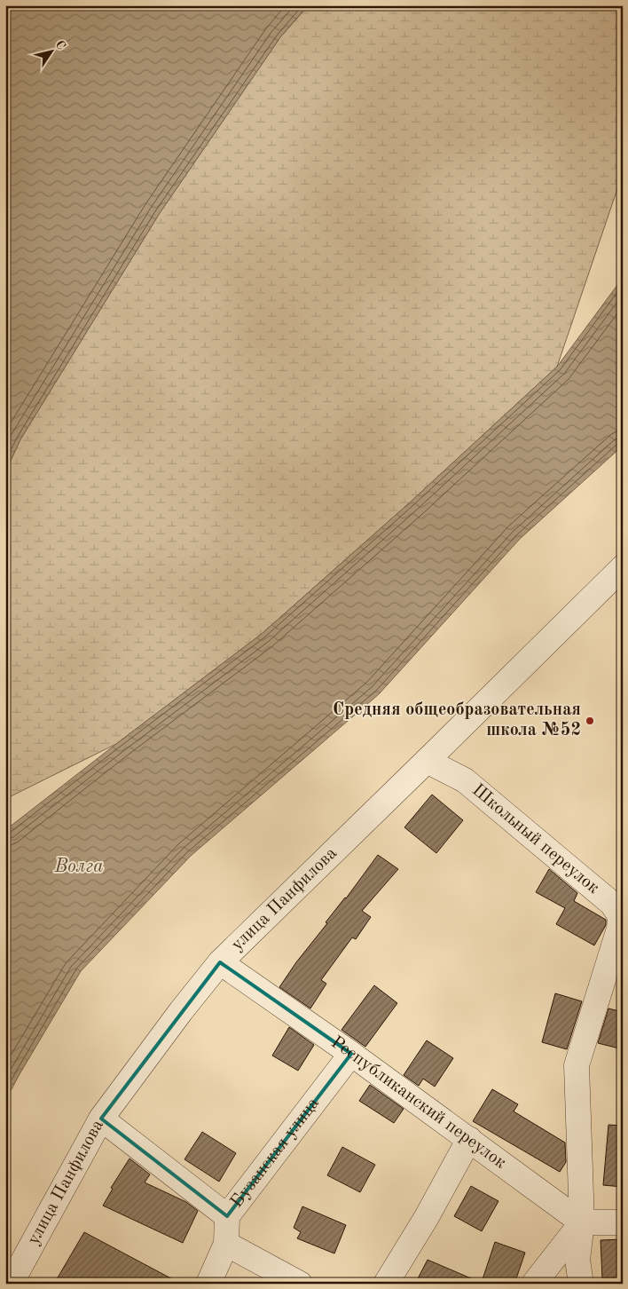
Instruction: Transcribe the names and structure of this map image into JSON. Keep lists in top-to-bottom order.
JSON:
{
  "streets": {
    "street": [
      "Школьный переулок",
      "улица Панфилова",
      "Республиканский переулок",
      "Бузанская улица"
    ]
  },
  "crossings": [
    ["Школьный переулок", "улица Панфилова"],
    ["Школьный переулок", "Республиканский переулок"],
    ["улица Панфилова", "Республиканский переулок"],
    ["Республиканский переулок", "Бузанская улица"]
  ],
  "water": ["Волга"],
  "places": ["Средняя общеобразовательная школа №52"],
  "north": "top right"
}
